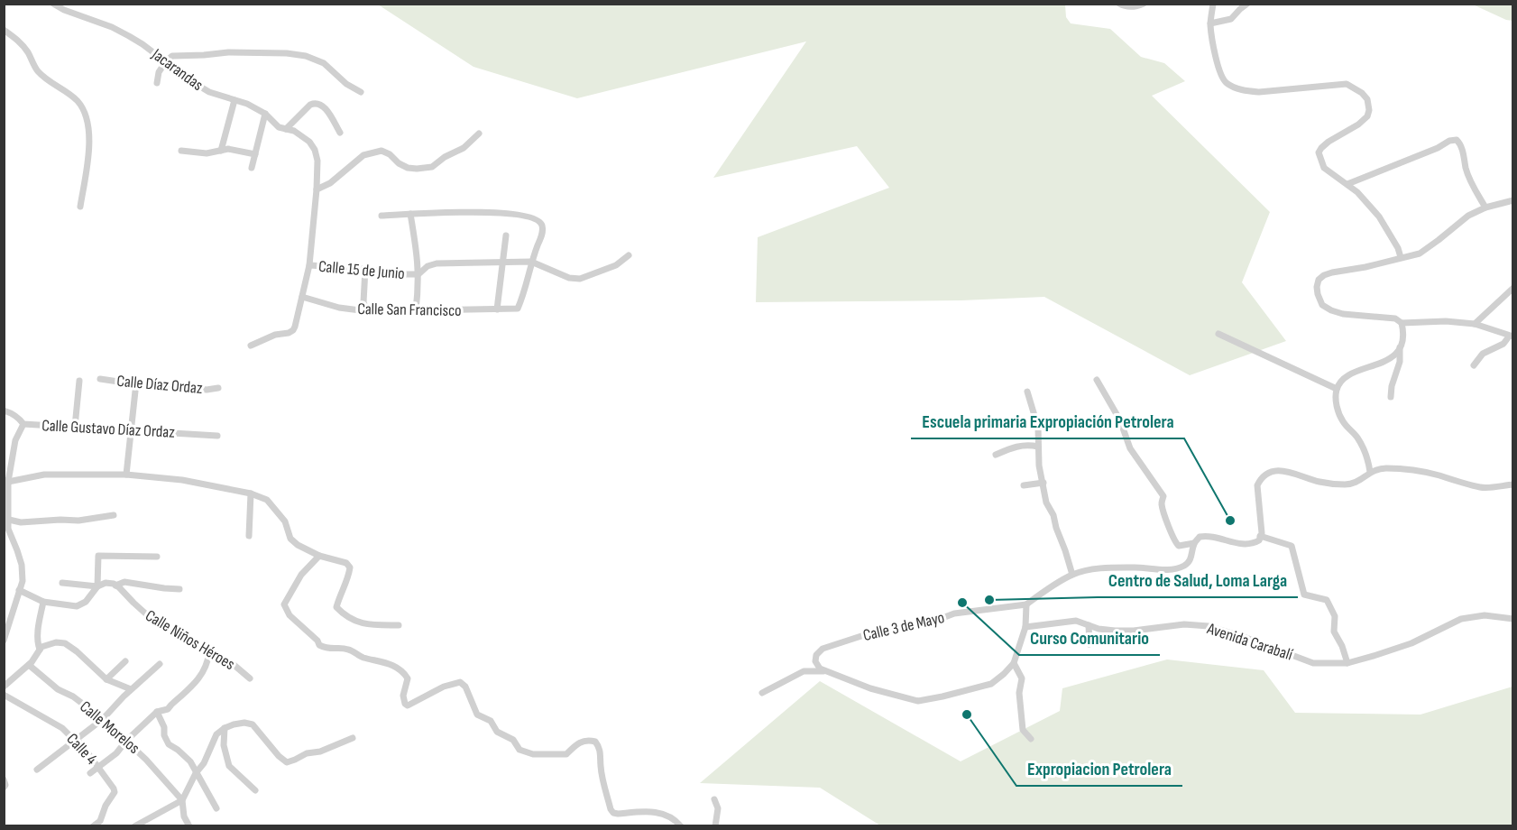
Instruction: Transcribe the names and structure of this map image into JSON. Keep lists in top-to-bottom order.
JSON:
{
  "streets": {
    "street": [
      "Jacarandas",
      "Calle 15 de Junio",
      "Calle San Francisco",
      "Calle Díaz Ordaz",
      "Calle Gustavo Díaz Ordaz",
      "Calle 3 de Mayo",
      "Calle Niños Héroes",
      "Avenida Carabalí",
      "Calle Morelos",
      "Calle 4"
    ]
  },
  "crossings": [
    ["Calle 15 de Junio", "Calle San Francisco"]
  ],
  "places": [
    "Escuela primaria Expropiación Petrolera",
    "Centro de Salud, Loma Larga",
    "Curso Comunitario",
    "Expropiacion Petrolera"
  ]
}
